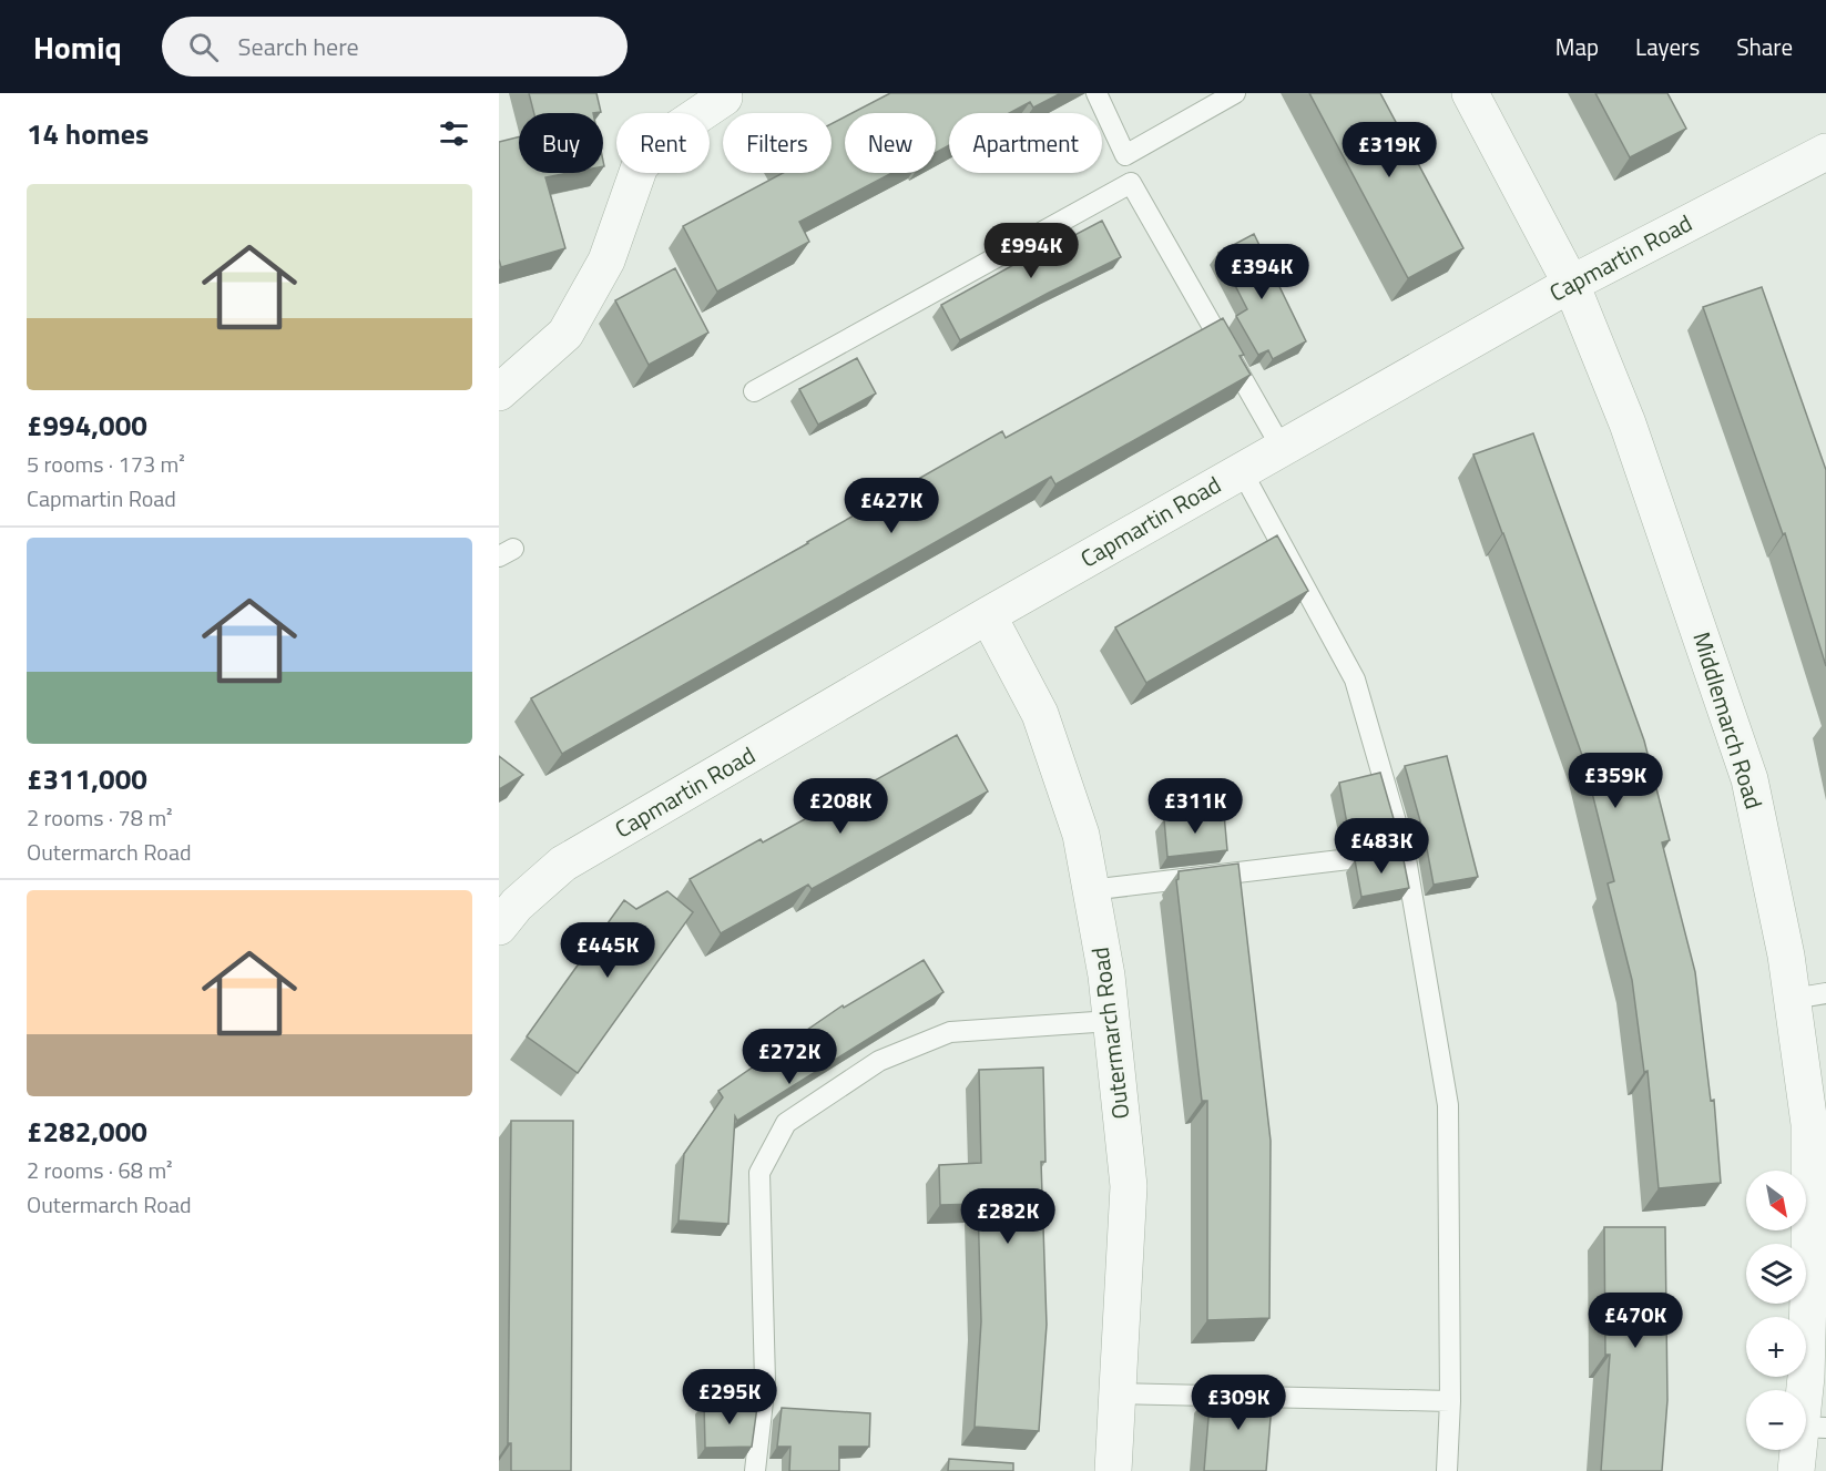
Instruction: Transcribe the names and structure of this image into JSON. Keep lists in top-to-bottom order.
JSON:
{
  "streets": {
    "street": ["Capmartin Road", "Middlemarch Road", "Outermarch Road"]
  },
  "crossings": [
    ["Capmartin Road", "Middlemarch Road"],
    ["Capmartin Road", "Outermarch Road"]
  ],
  "north": "bottom right",
  "page": {
    "header": "Homiq",
    "search": "Search here",
    "nav": ["Map", "Layers", "Share"],
    "heading": "14 homes",
    "chip": [
      "Buy",
      "Rent",
      "Filters",
      "New",
      "Apartment"
    ],
    "price": [
      "£319K",
      "£994K",
      "£394K",
      "£427K",
      "£359K",
      "£208K",
      "£311K",
      "£483K",
      "£445K",
      "£272K",
      "£282K",
      "£470K",
      "£295K",
      "£309K"
    ],
    "list": [
      {
        "name": "£994,000",
        "note": "5 rooms · 173 m² · Capmartin Road"
      },
      {
        "name": "£311,000",
        "note": "2 rooms · 78 m² · Outermarch Road"
      },
      {
        "name": "£282,000",
        "note": "2 rooms · 68 m² · Outermarch Road"
      }
    ],
    "map_buttons": ["+", "−"]
  }
}
